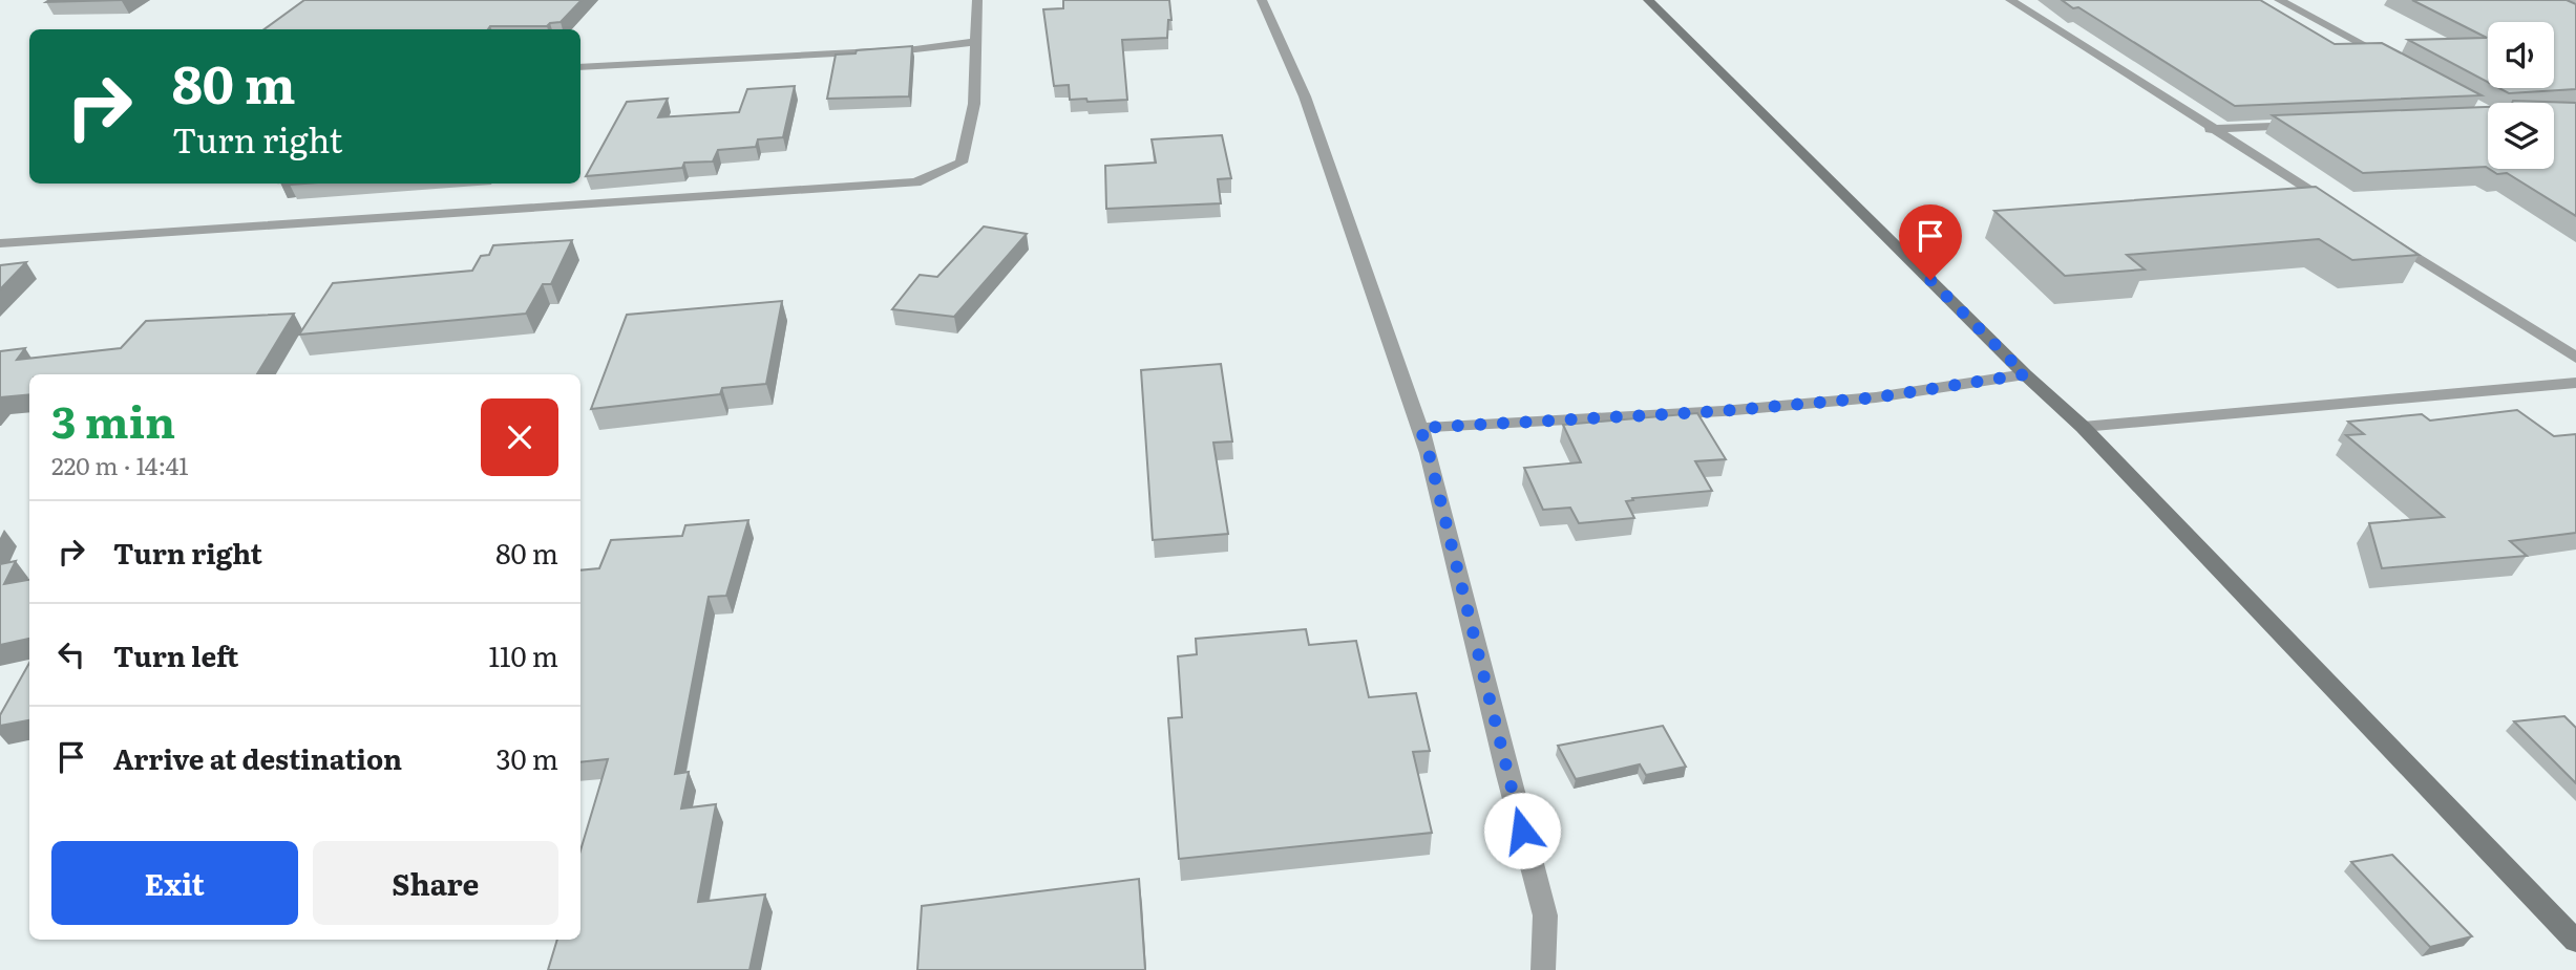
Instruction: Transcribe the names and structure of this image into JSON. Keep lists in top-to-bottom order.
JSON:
{
  "page": {
    "turn": ["80 m", "Turn right"],
    "heading": ["3 min", "220 m · 14:41"],
    "list": [
      {
        "name": "Turn right",
        "value": "80 m"
      },
      {
        "name": "Turn left",
        "value": "110 m"
      },
      {
        "name": "Arrive at destination",
        "value": "30 m"
      }
    ],
    "buttons": ["Exit", "Share"]
  }
}
